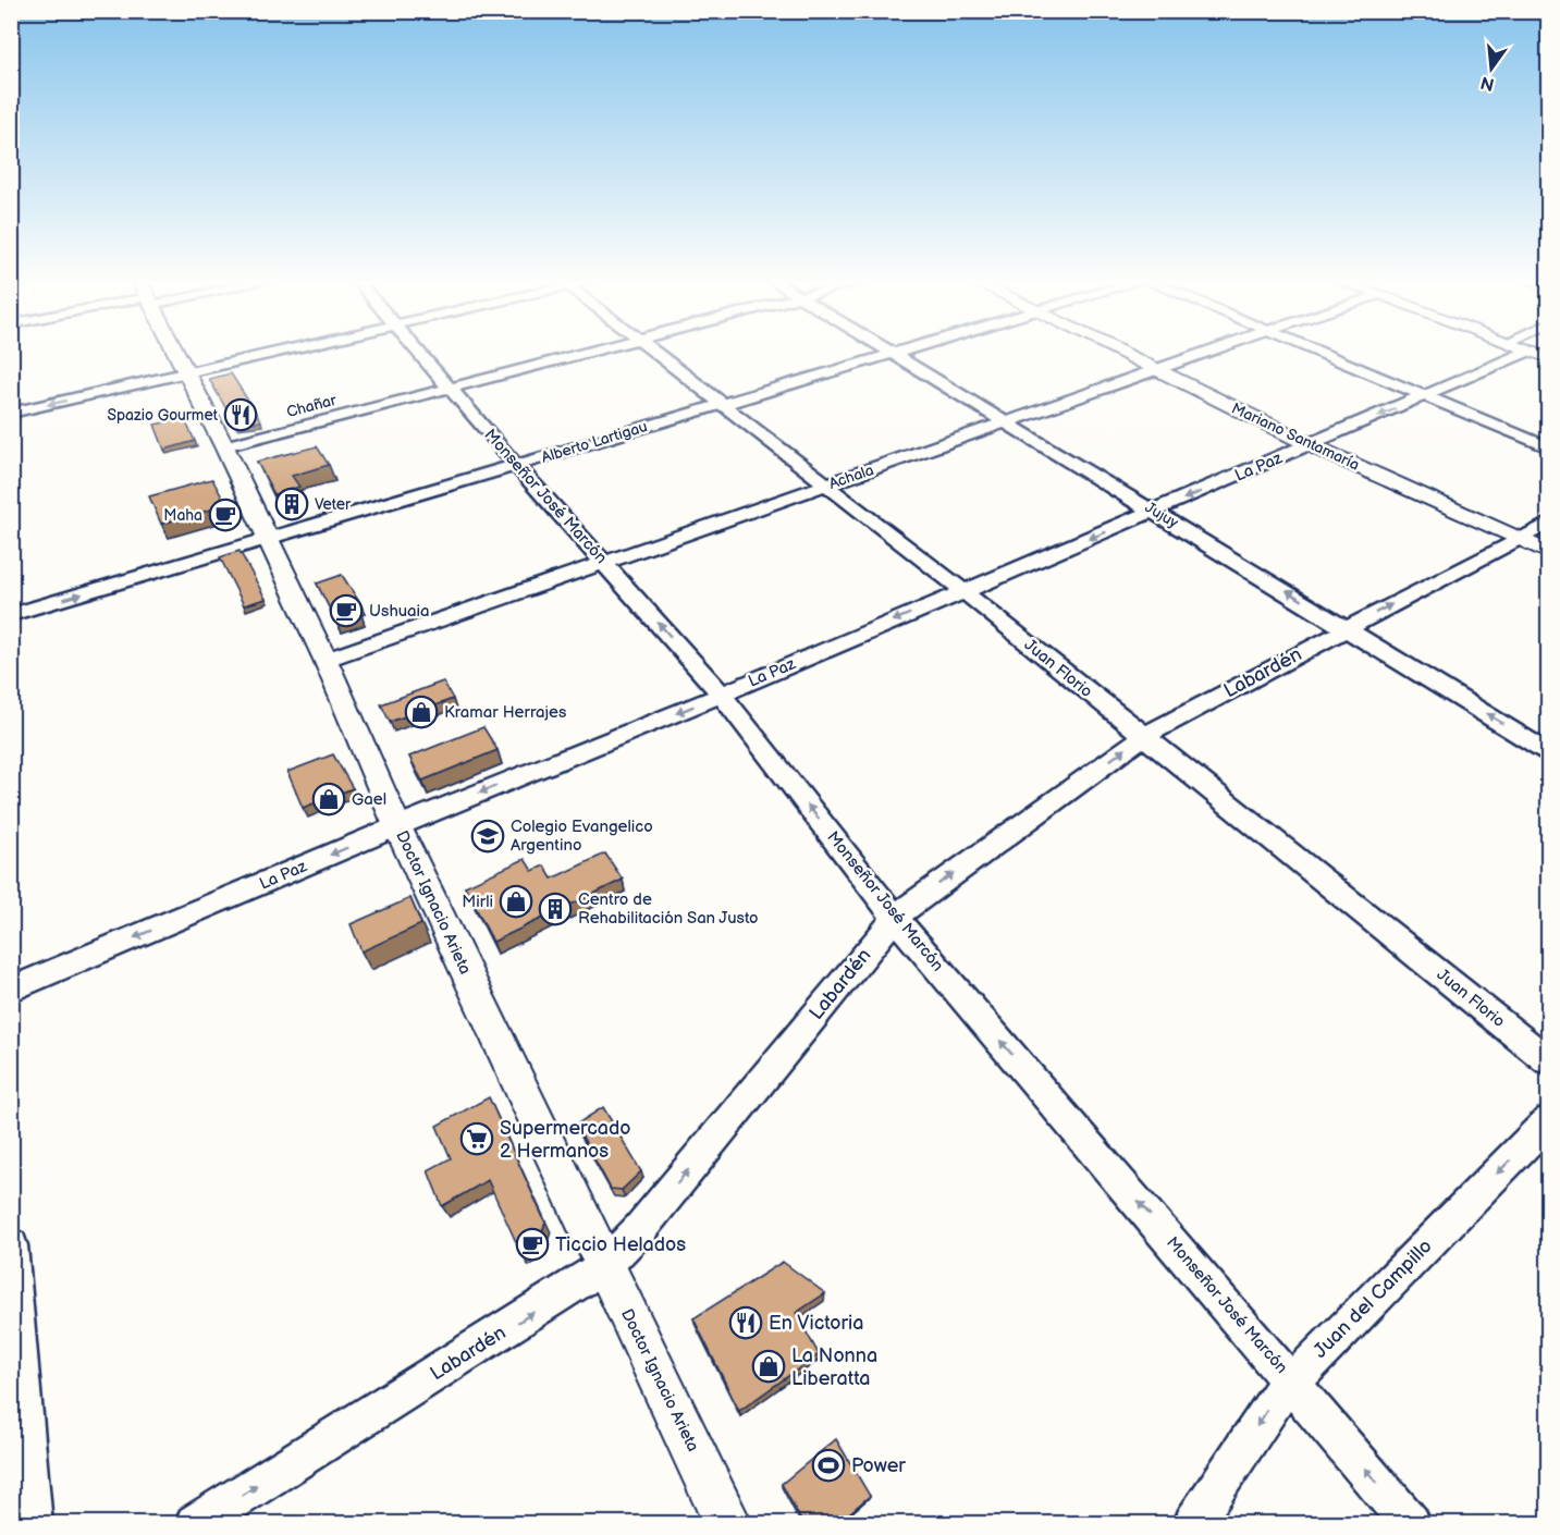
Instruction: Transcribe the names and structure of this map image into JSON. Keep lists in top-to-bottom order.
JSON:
{
  "streets": {
    "street": [
      "Chañar",
      "Mariano Santamaría",
      "Alberto Lartigau",
      "La Paz",
      "Achala",
      "Monseñor José Marcón",
      "Jujuy",
      "Juan Florio",
      "Labardén",
      "Doctor Ignacio Arieta",
      "Juan del Campillo"
    ]
  },
  "crossings": [
    ["Chañar", "Monseñor José Marcón"],
    ["Chañar", "Doctor Ignacio Arieta"],
    ["Mariano Santamaría", "La Paz"],
    ["Mariano Santamaría", "Achala"],
    ["Mariano Santamaría", "Labardén"],
    ["Alberto Lartigau", "Monseñor José Marcón"],
    ["Alberto Lartigau", "Jujuy"],
    ["Alberto Lartigau", "Juan Florio"],
    ["Alberto Lartigau", "Doctor Ignacio Arieta"],
    ["La Paz", "Monseñor José Marcón"],
    ["La Paz", "Jujuy"],
    ["La Paz", "Juan Florio"],
    ["La Paz", "Doctor Ignacio Arieta"],
    ["Achala", "Monseñor José Marcón"],
    ["Achala", "Jujuy"],
    ["Achala", "Juan Florio"],
    ["Achala", "Doctor Ignacio Arieta"],
    ["Monseñor José Marcón", "Labardén"],
    ["Monseñor José Marcón", "Juan del Campillo"],
    ["Jujuy", "Labardén"],
    ["Juan Florio", "Labardén"],
    ["Labardén", "Doctor Ignacio Arieta"]
  ],
  "one_way": [
    "La Paz",
    "Monseñor José Marcón",
    "Jujuy",
    "Labardén",
    "Juan del Campillo"
  ],
  "places": {
    "restaurant": ["Spazio Gourmet", "En Victoria"],
    "building": ["Veter", "Centro de Rehabilitación San Justo"],
    "cafe": ["Maha", "Ushuaia", "Ticcio Helados"],
    "shop": [
      "Kramar Herrajes",
      "Gael",
      "Mirli",
      "La Nonna Liberatta"
    ],
    "school or university": ["Colegio Evangelico Argentino"],
    "supermarket": ["Supermercado 2 Hermanos"],
    "sports": ["Power"]
  },
  "north": "bottom"
}
